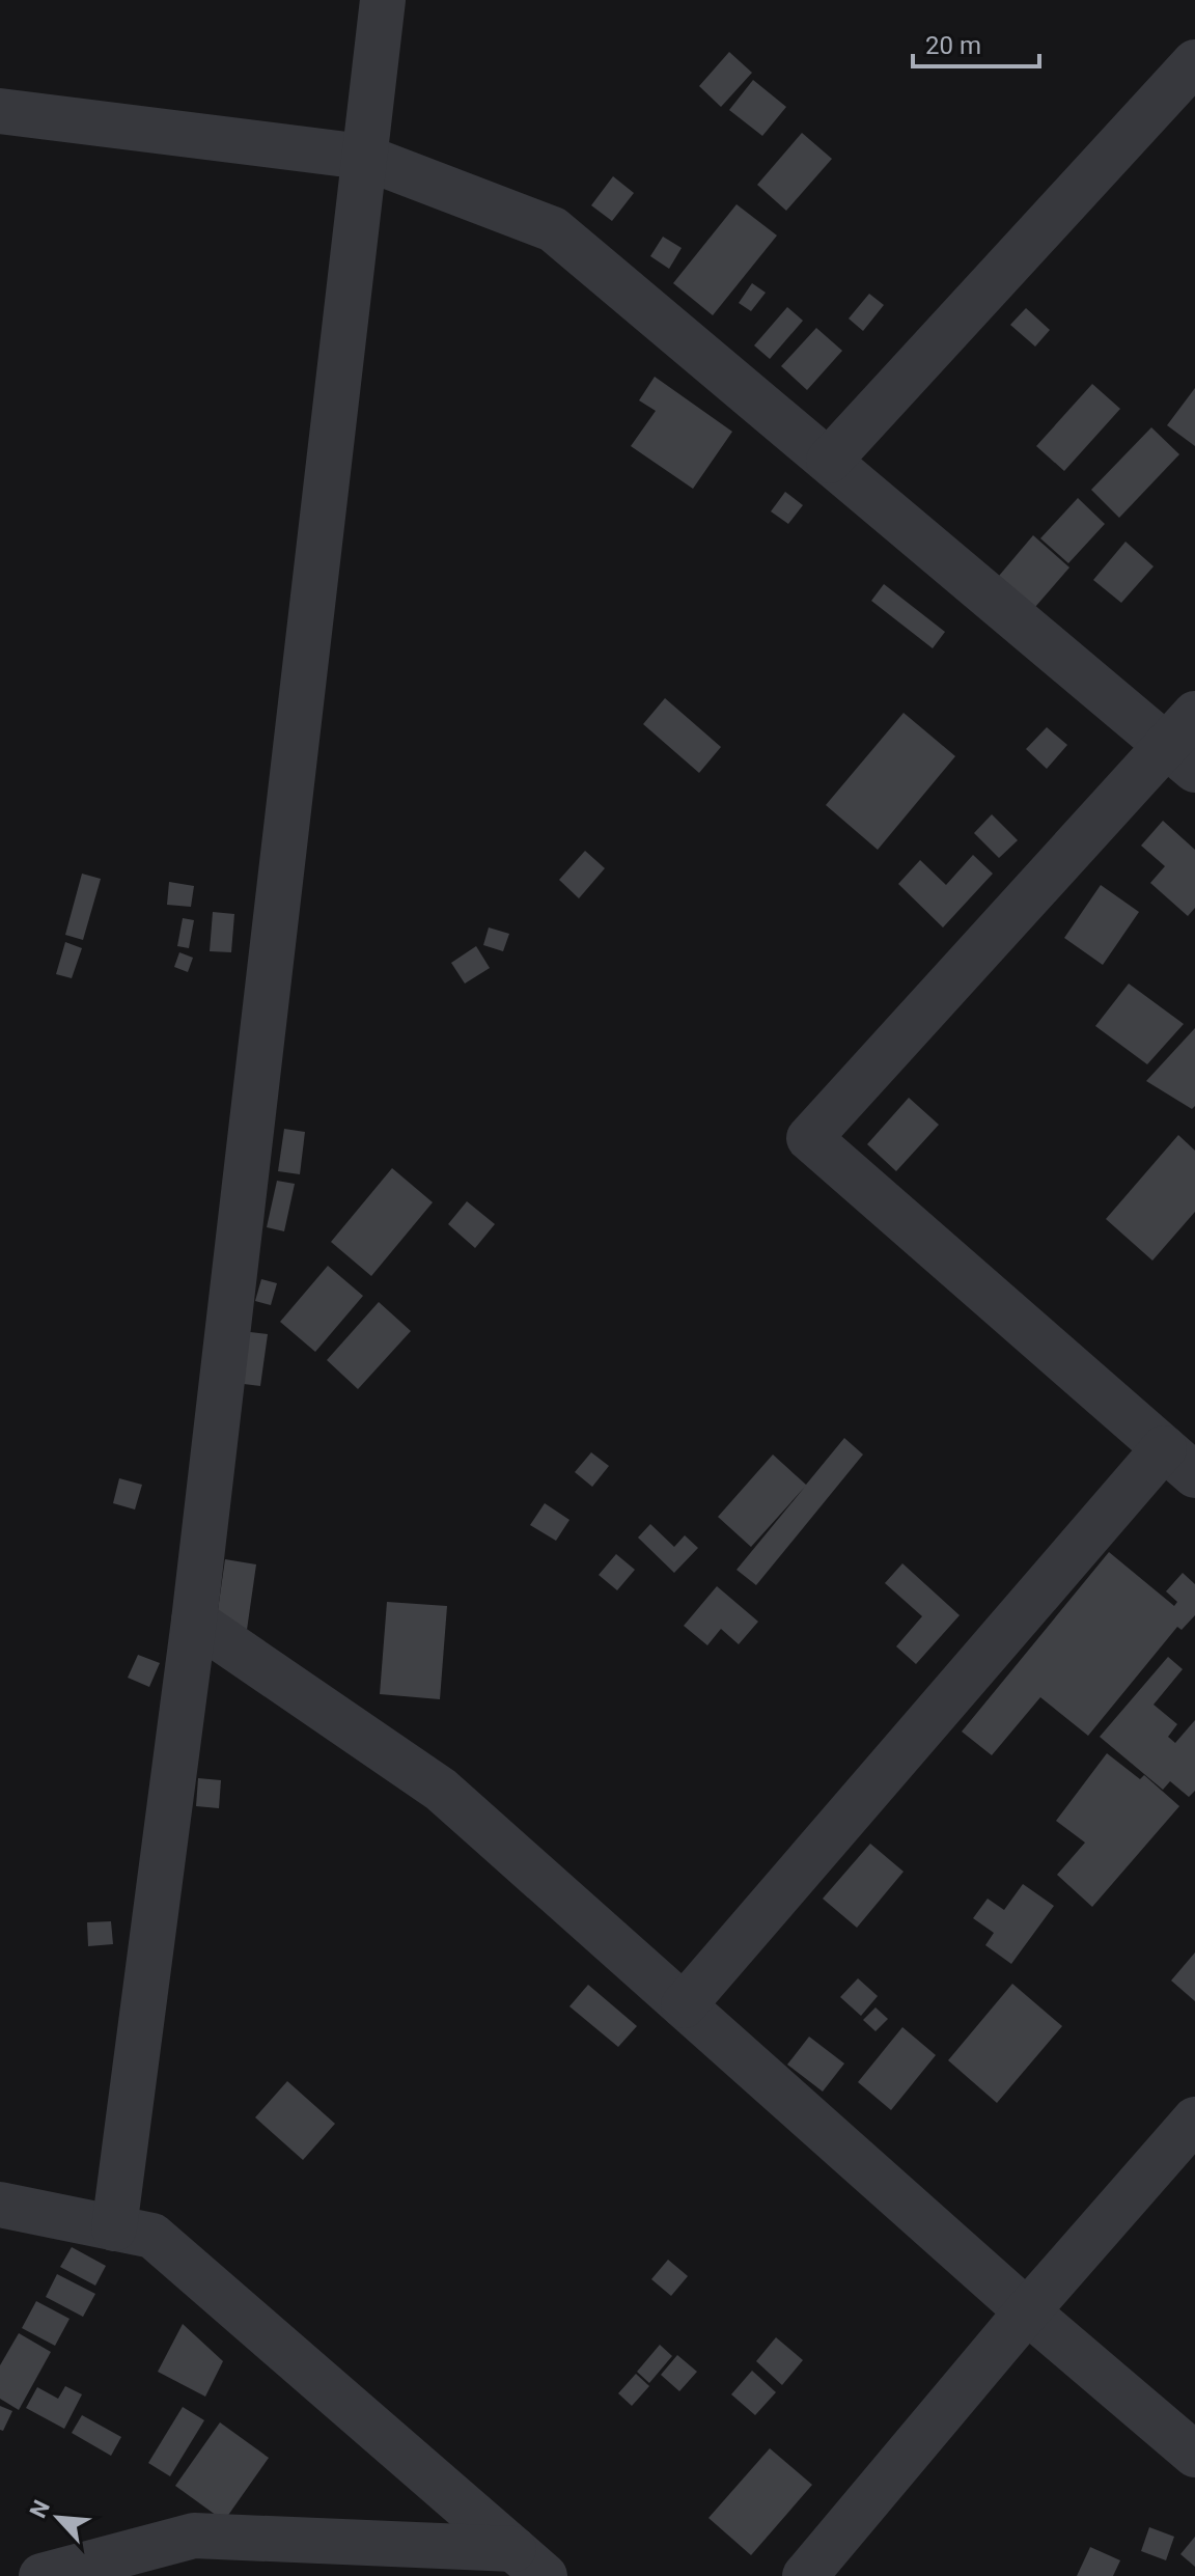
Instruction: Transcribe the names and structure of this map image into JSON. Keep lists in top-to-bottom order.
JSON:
{
  "scale_bar": "20 m",
  "north": "top left"
}
